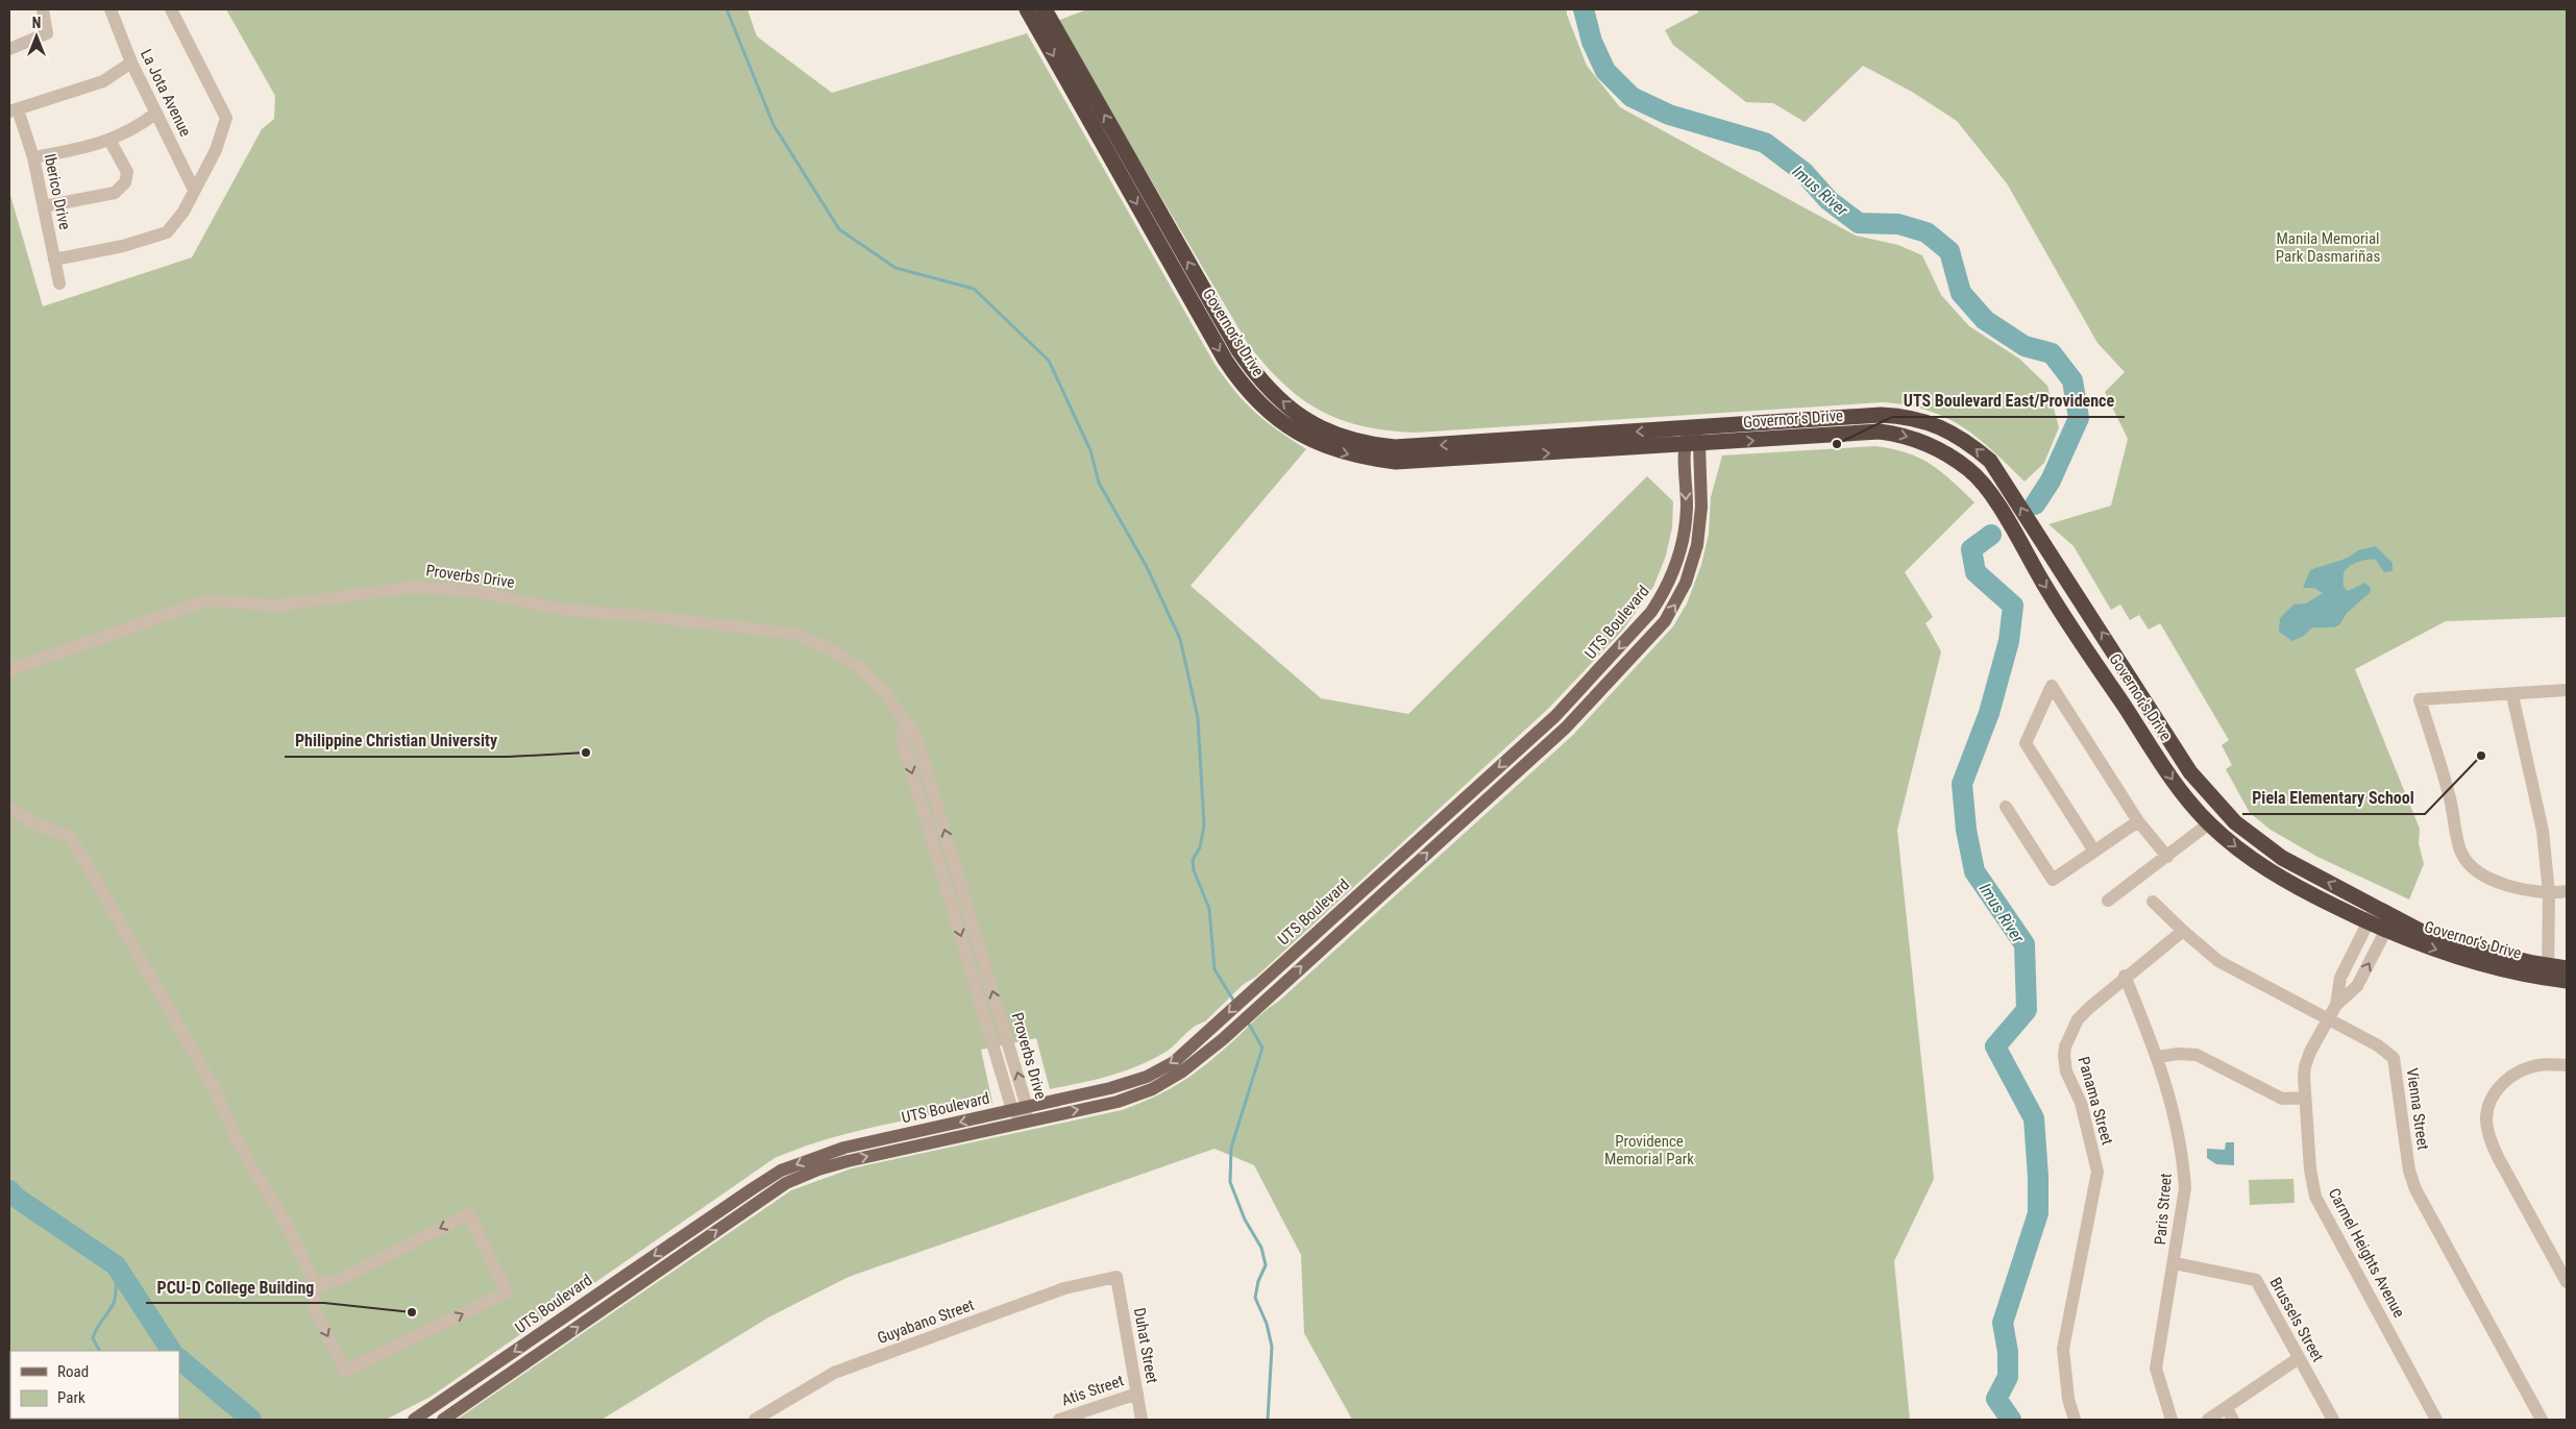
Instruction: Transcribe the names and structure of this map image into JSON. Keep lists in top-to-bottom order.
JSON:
{
  "streets": {
    "highway": ["Governor's Drive"],
    "main road": ["UTS Boulevard"],
    "street": [
      "La Jota Avenue",
      "Iberico Drive",
      "Proverbs Drive",
      "Panama Street",
      "Vienna Street",
      "Paris Street",
      "Carmel Heights Avenue",
      "Brussels Street",
      "Guyabano Street",
      "Duhat Street",
      "Atis Street"
    ]
  },
  "crossings": [
    ["Governor's Drive", "UTS Boulevard"],
    ["Governor's Drive", "Carmel Heights Avenue"],
    ["Proverbs Drive", "UTS Boulevard"],
    ["Panama Street", "Vienna Street"],
    ["Panama Street", "Paris Street"],
    ["Vienna Street", "Carmel Heights Avenue"],
    ["Paris Street", "Brussels Street"],
    ["Guyabano Street", "Duhat Street"],
    ["Duhat Street", "Atis Street"]
  ],
  "water": ["Imus River"],
  "parks": ["Manila Memorial Park Dasmariñas", "Providence Memorial Park"],
  "places": [
    "UTS Boulevard East/Providence",
    "Philippine Christian University",
    "Piela Elementary School",
    "PCU-D College Building"
  ],
  "legend": ["Road", "Park"],
  "north": "top"
}
